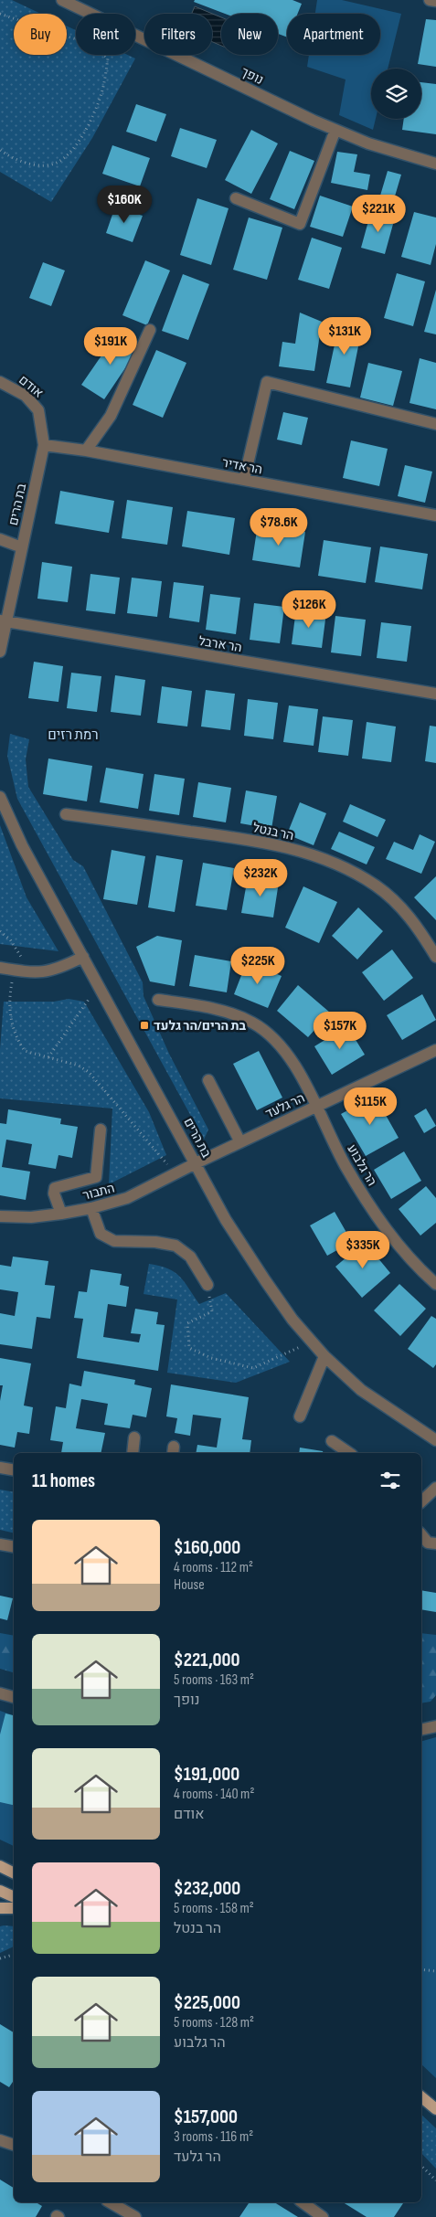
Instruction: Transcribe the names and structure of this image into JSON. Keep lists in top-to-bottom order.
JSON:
{
  "streets": {
    "street": [
      "נופך",
      "אודם",
      "הר אדיר",
      "בת הרים",
      "הר ארבל",
      "הר בנטל",
      "הר גלעד",
      "הר גלבוע",
      "התבור"
    ]
  },
  "crossings": [
    ["אודם", "הר אדיר"],
    ["אודם", "בת הרים"],
    ["הר אדיר", "בת הרים"],
    ["בת הרים", "הר ארבל"],
    ["בת הרים", "הר גלעד"],
    ["בת הרים", "התבור"],
    ["הר גלעד", "הר גלבוע"],
    ["הר גלעד", "התבור"]
  ],
  "districts": ["רמת רזים"],
  "places": {
    "transit": ["בת הרים/הר גלעד"]
  },
  "page": {
    "chip": [
      "Buy",
      "Rent",
      "Filters",
      "New",
      "Apartment"
    ],
    "price": [
      "$160K",
      "$221K",
      "$131K",
      "$191K",
      "$78.6K",
      "$126K",
      "$232K",
      "$225K",
      "$157K",
      "$115K",
      "$335K"
    ],
    "heading": "11 homes",
    "list": [
      {
        "name": "$160,000",
        "note": "4 rooms · 112 m² · House"
      },
      {
        "name": "$221,000",
        "note": "5 rooms · 163 m² · נופך"
      },
      {
        "name": "$191,000",
        "note": "4 rooms · 140 m² · אודם"
      },
      {
        "name": "$232,000",
        "note": "5 rooms · 158 m² · הר בנטל"
      },
      {
        "name": "$225,000",
        "note": "5 rooms · 128 m² · הר גלבוע"
      },
      {
        "name": "$157,000",
        "note": "3 rooms · 116 m² · הר גלעד"
      }
    ]
  }
}
